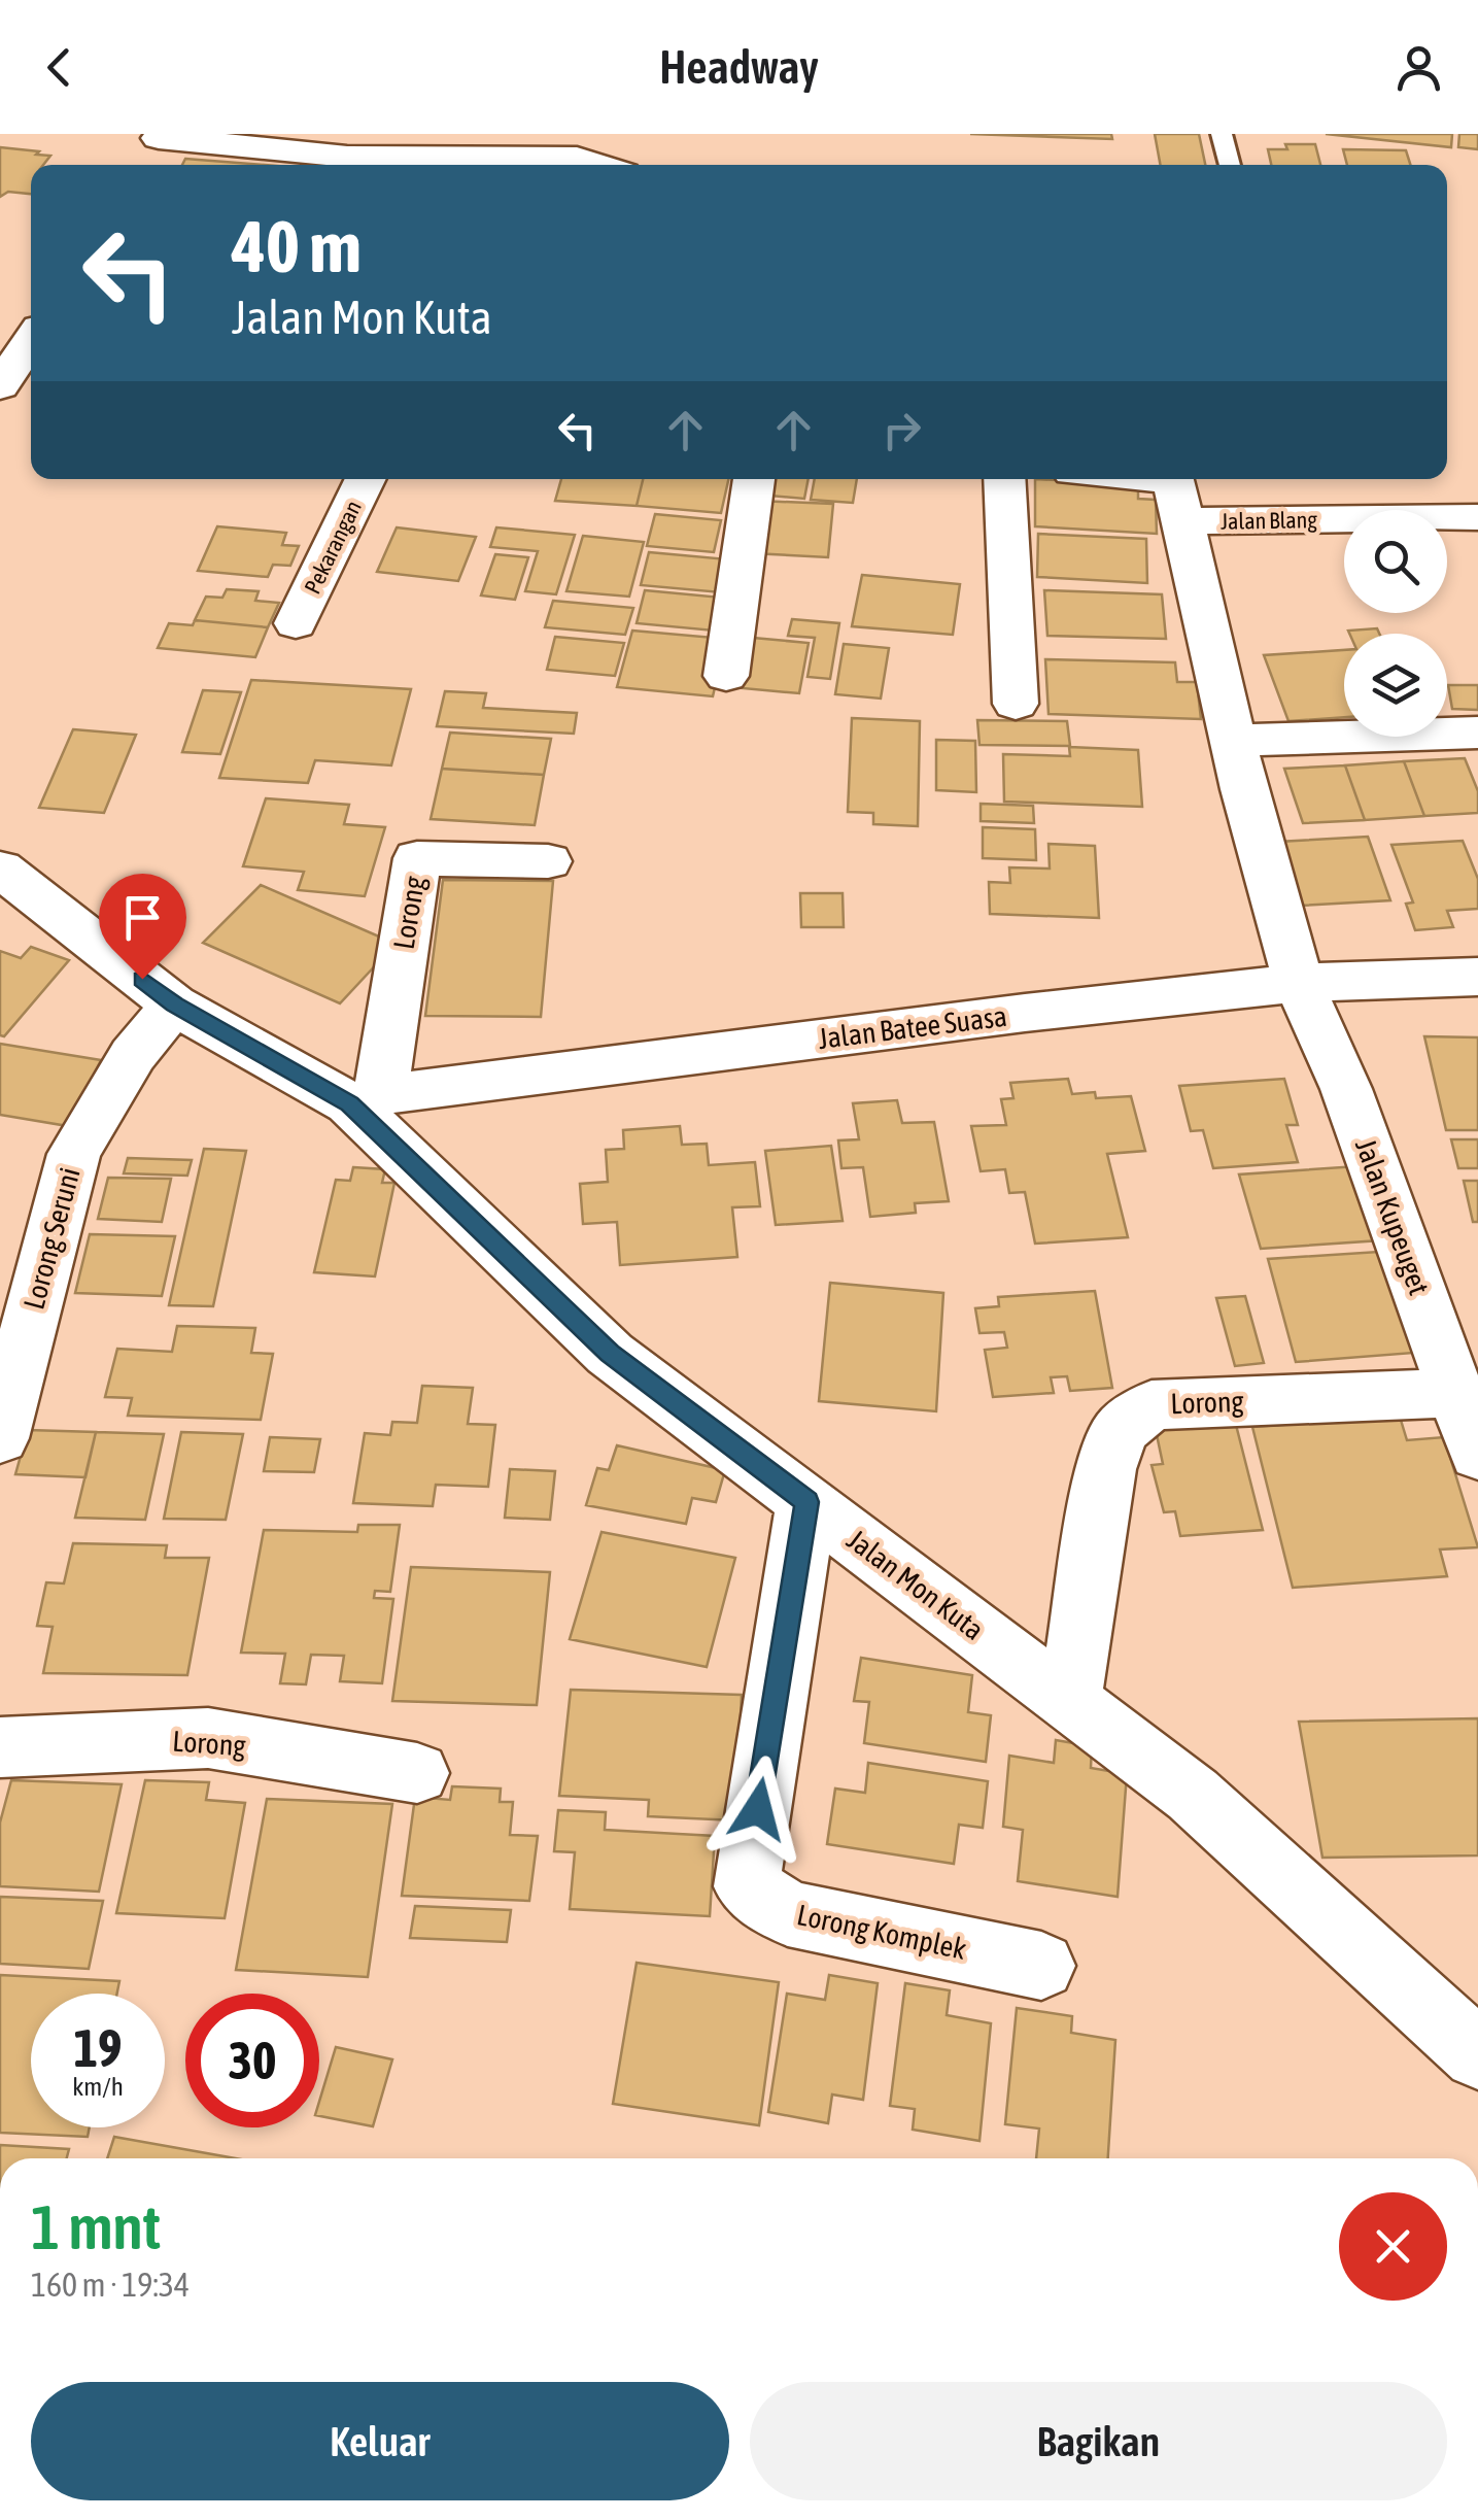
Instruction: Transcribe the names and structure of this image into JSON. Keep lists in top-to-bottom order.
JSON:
{
  "streets": {
    "street": [
      "Jalan Blang",
      "Pekarangan",
      "Lorong",
      "Jalan Batee Suasa",
      "Jalan Kupeuget",
      "Lorong Seruni",
      "Jalan Mon Kuta",
      "Lorong Komplek"
    ]
  },
  "crossings": [
    ["Jalan Blang", "Jalan Kupeuget"],
    ["Lorong", "Jalan Batee Suasa"],
    ["Lorong", "Jalan Kupeuget"],
    ["Lorong", "Jalan Mon Kuta"],
    ["Jalan Batee Suasa", "Jalan Kupeuget"],
    ["Jalan Batee Suasa", "Jalan Mon Kuta"],
    ["Lorong Seruni", "Jalan Mon Kuta"],
    ["Jalan Mon Kuta", "Lorong Komplek"]
  ],
  "page": {
    "header": "Headway",
    "turn": ["40 m", "Jalan Mon Kuta"],
    "speed": "19 km/h",
    "limit": "30",
    "heading": ["1 mnt", "160 m · 19:34"],
    "buttons": ["Keluar", "Bagikan"]
  }
}
